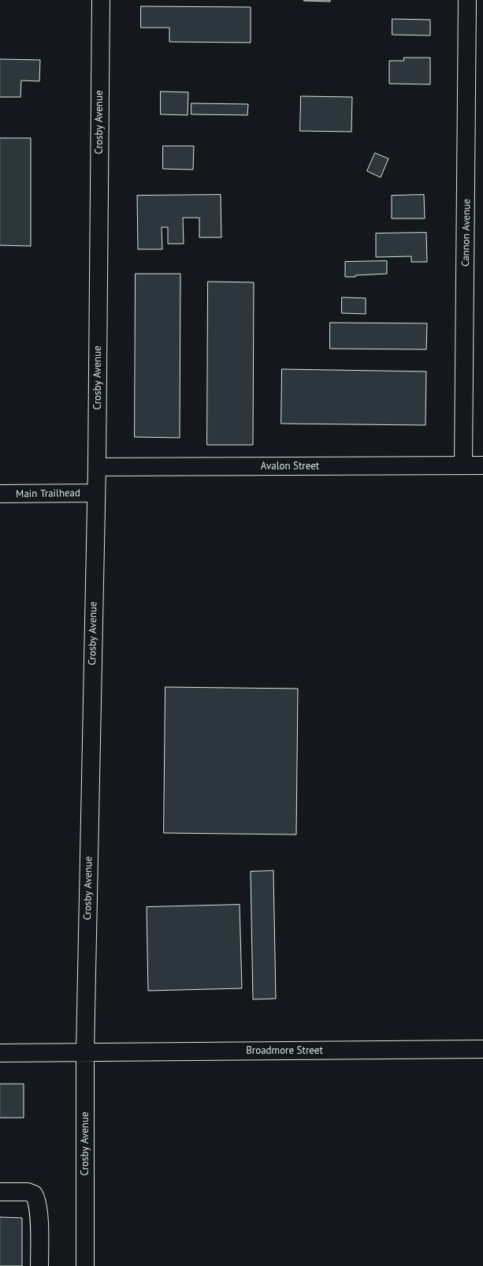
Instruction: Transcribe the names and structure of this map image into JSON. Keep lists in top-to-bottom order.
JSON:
{
  "streets": {
    "street": [
      "Crosby Avenue",
      "Cannon Avenue",
      "Avalon Street",
      "Main Trailhead",
      "Broadmore Street"
    ]
  },
  "crossings": [
    ["Crosby Avenue", "Avalon Street"],
    ["Crosby Avenue", "Main Trailhead"],
    ["Crosby Avenue", "Broadmore Street"],
    ["Cannon Avenue", "Avalon Street"]
  ]
}
